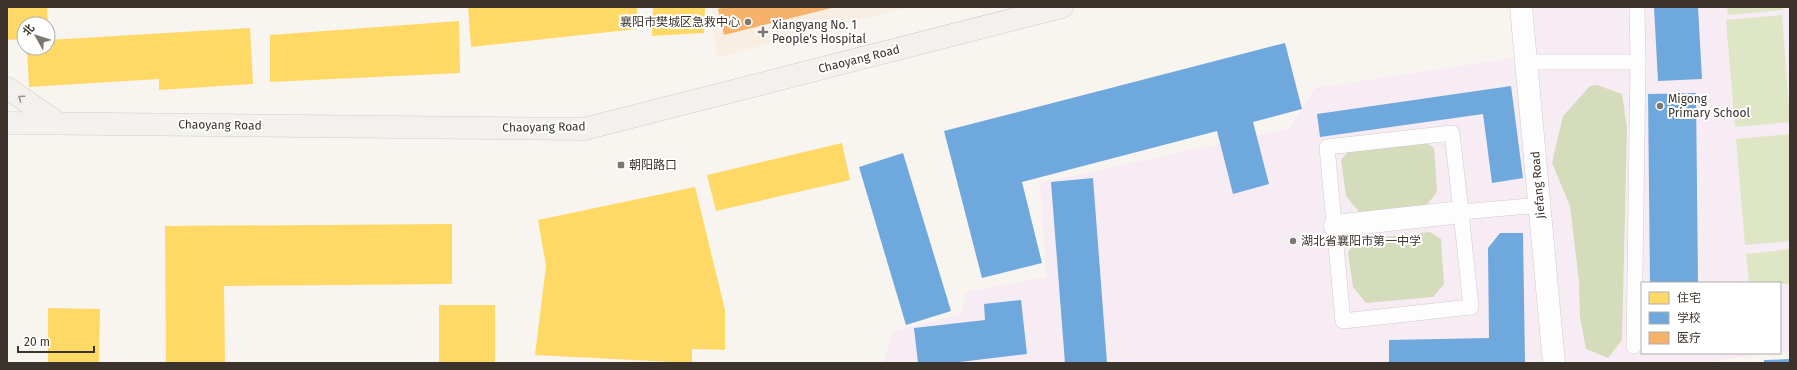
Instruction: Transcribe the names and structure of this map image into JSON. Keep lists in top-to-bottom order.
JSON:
{
  "streets": {
    "main road": ["Chaoyang Road"],
    "street": ["Jiefang Road"]
  },
  "places": {
    "other": ["襄阳市樊城区急救中心", "Migong Primary School", "湖北省襄阳市第一中学"],
    "health": ["Xiangyang No. 1 People's Hospital"],
    "transit": ["朝阳路口"]
  },
  "legend": ["住宅", "学校", "医疗"],
  "scale_bar": "20 m",
  "north": "top left"
}
